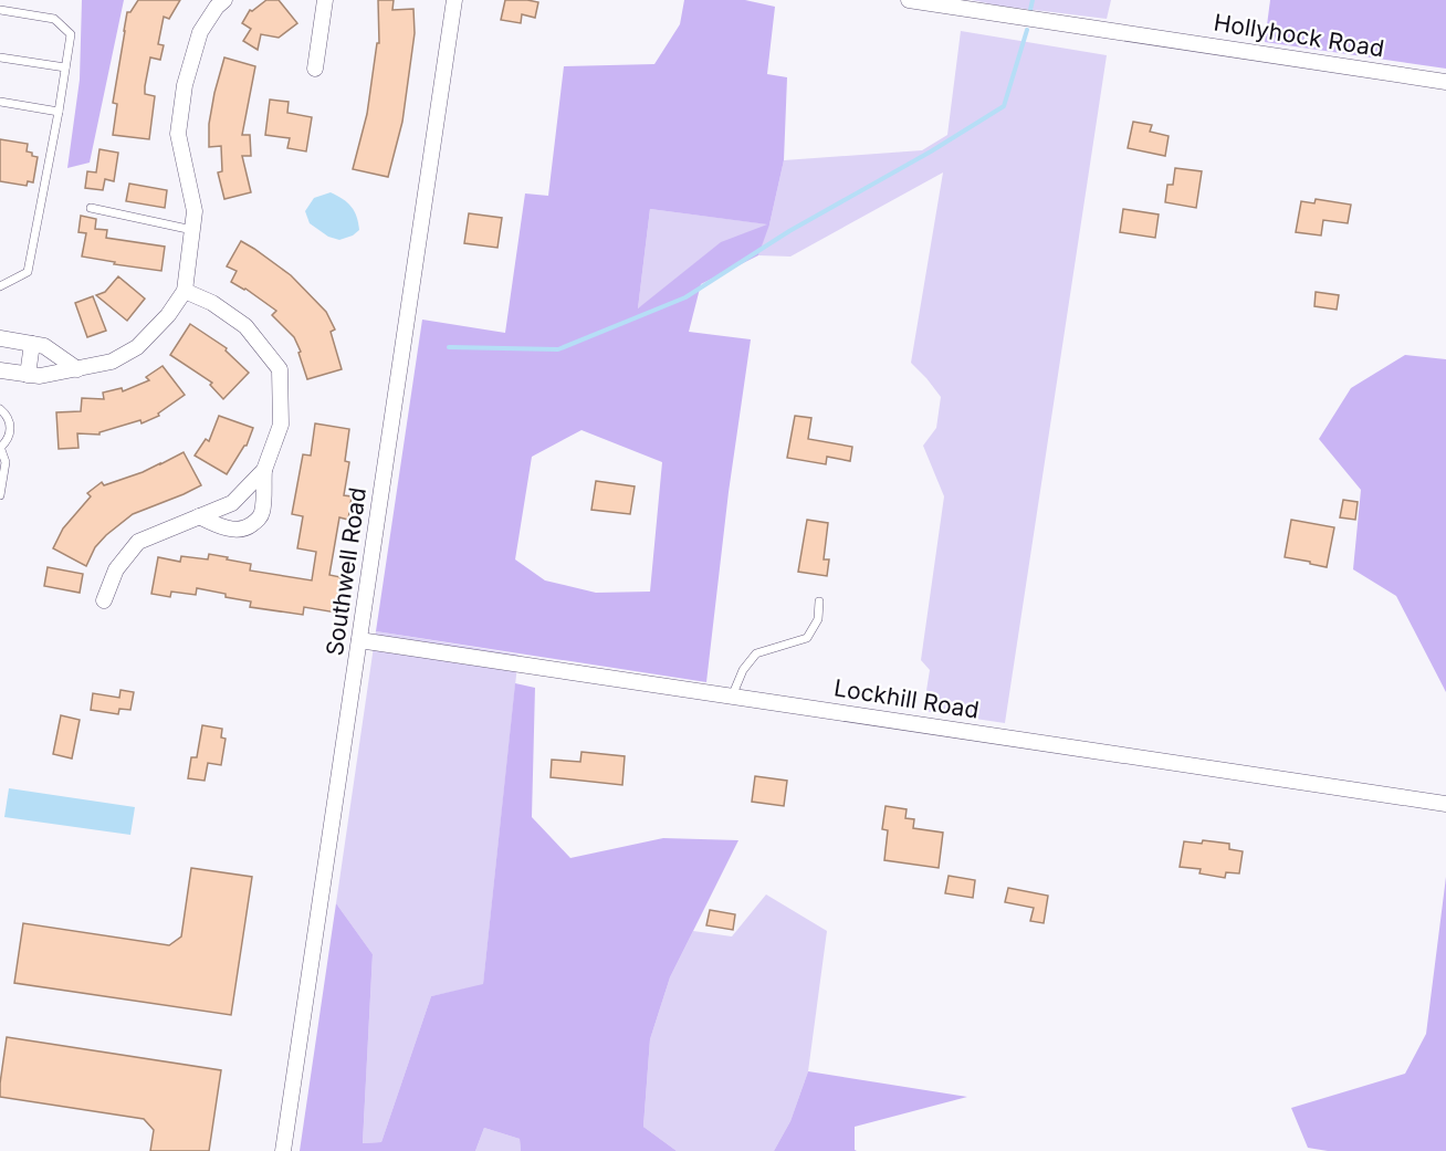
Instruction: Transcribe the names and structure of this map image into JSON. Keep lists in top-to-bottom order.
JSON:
{
  "streets": {
    "street": ["Hollyhock Road", "Southwell Road", "Lockhill Road"]
  },
  "crossings": [
    ["Southwell Road", "Lockhill Road"]
  ]
}
